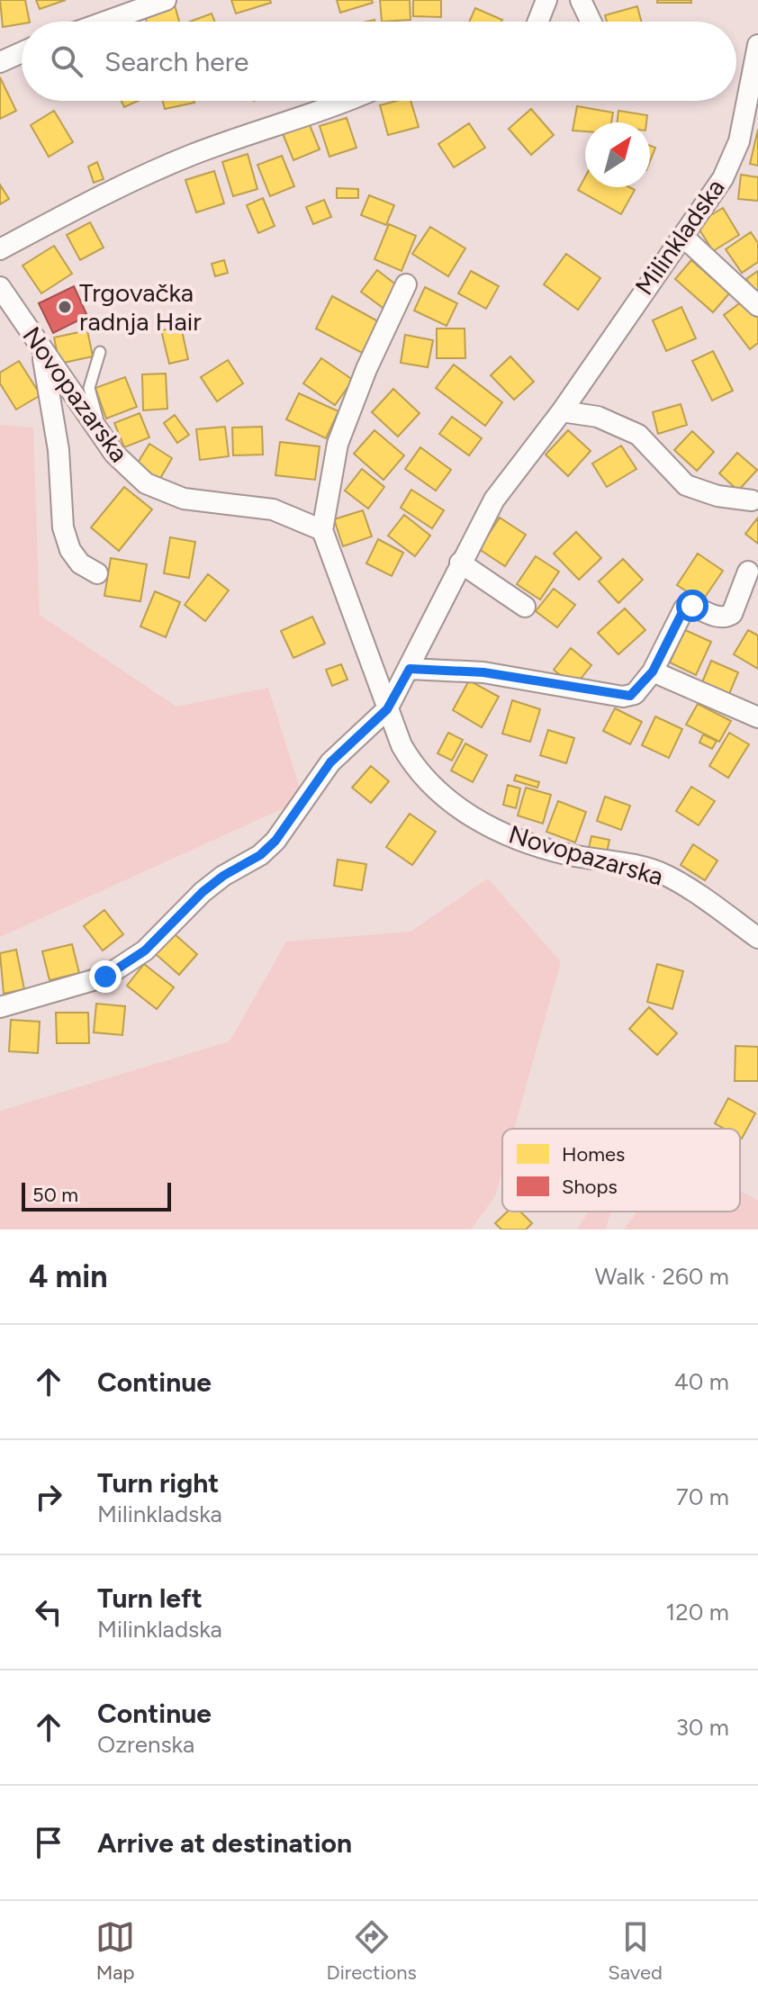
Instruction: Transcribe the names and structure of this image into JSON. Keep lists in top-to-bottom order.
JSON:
{
  "streets": {
    "street": ["Milinkladska", "Novopazarska"]
  },
  "crossings": [
    ["Milinkladska", "Novopazarska"]
  ],
  "places": ["Trgovačka radnja Hair"],
  "legend": ["Homes", "Shops"],
  "scale_bar": "50 m",
  "north": "top right",
  "page": {
    "search": "Search here",
    "scale": "50 m",
    "heading": ["4 min", "Walk · 260 m"],
    "list": [
      ["Continue", "40 m"],
      ["Turn right", "Milinkladska", "70 m"],
      ["Turn left", "Milinkladska", "120 m"],
      ["Continue", "Ozrenska", "30 m"],
      "Arrive at destination"
    ],
    "nav": ["Map", "Directions", "Saved"]
  }
}
